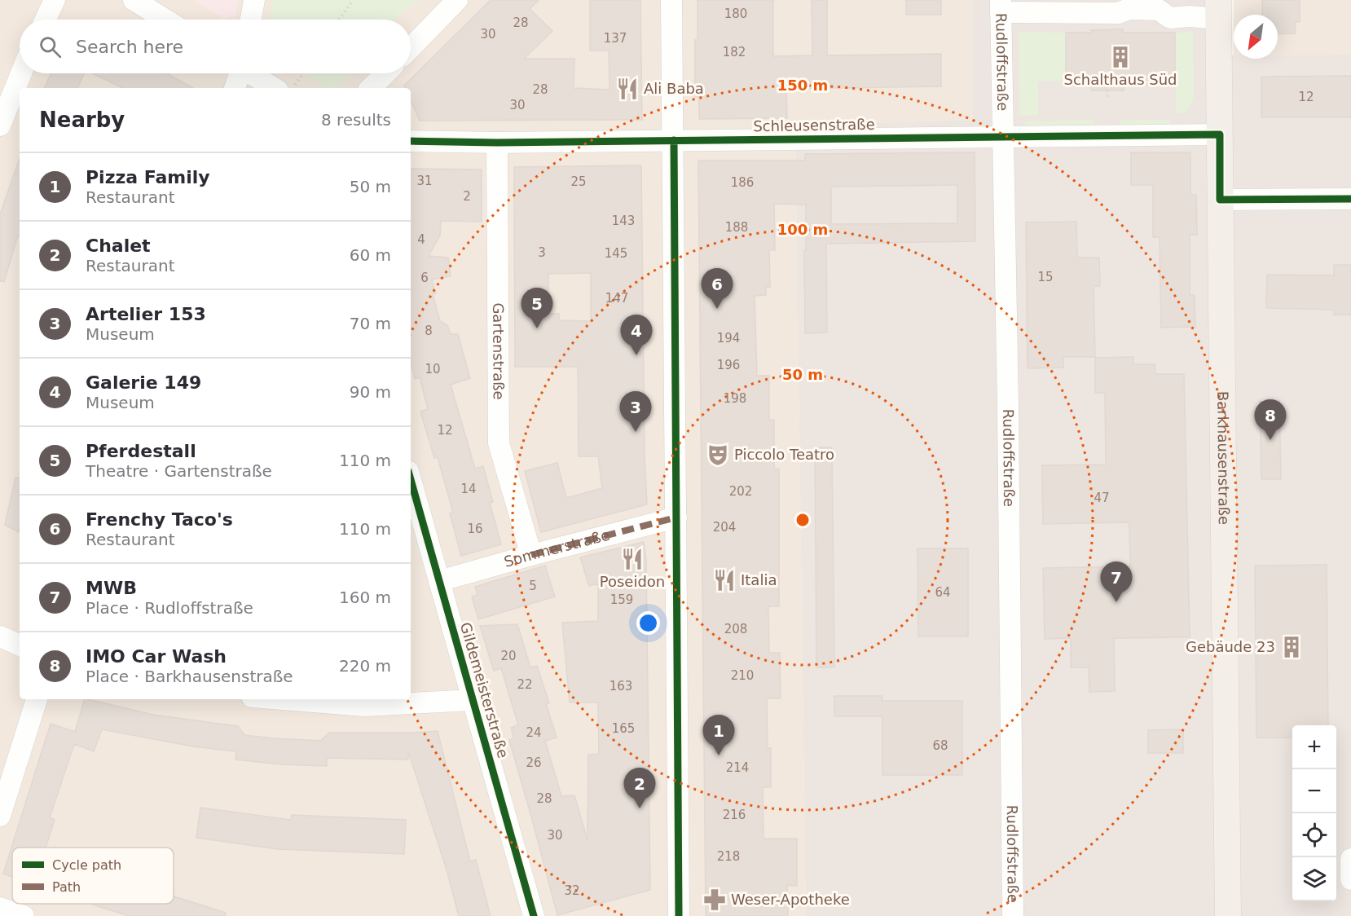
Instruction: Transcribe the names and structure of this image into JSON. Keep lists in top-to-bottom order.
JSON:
{
  "streets": {
    "main road": ["Barkhausenstraße"],
    "street": [
      "Rudloffstraße",
      "Schleusenstraße",
      "Gartenstraße",
      "Sommerstraße",
      "Gildemeisterstraße"
    ]
  },
  "crossings": [
    ["Rudloffstraße", "Schleusenstraße"],
    ["Schleusenstraße", "Gartenstraße"],
    ["Schleusenstraße", "Barkhausenstraße"],
    ["Gartenstraße", "Sommerstraße"],
    ["Sommerstraße", "Gildemeisterstraße"]
  ],
  "places": {
    "building": ["Schalthaus Süd", "Gebäude 23"],
    "restaurant": ["Ali Baba", "Poseidon", "Italia"],
    "theatre": ["Piccolo Teatro"],
    "pharmacy": ["Weser-Apotheke"]
  },
  "house_numbers": [
    "180",
    "28",
    "30",
    "137",
    "182",
    "28",
    "12",
    "30",
    "31",
    "25",
    "186",
    "2",
    "143",
    "188",
    "4",
    "3",
    "145",
    "15",
    "6",
    "147",
    "8",
    "194",
    "196",
    "10",
    "198",
    "12",
    "14",
    "202",
    "47",
    "204",
    "16",
    "5",
    "64",
    "159",
    "208",
    "20",
    "210",
    "22",
    "163",
    "165",
    "24",
    "68",
    "26",
    "214",
    "28",
    "216",
    "30",
    "218",
    "32"
  ],
  "legend": ["Cycle path", "Path"],
  "north": "bottom left",
  "page": {
    "search": "Search here",
    "heading": ["Nearby", "8 results"],
    "list": [
      {
        "mark": "1",
        "name": "Pizza Family",
        "note": "Restaurant",
        "value": "50 m"
      },
      {
        "mark": "2",
        "name": "Chalet",
        "note": "Restaurant",
        "value": "60 m"
      },
      {
        "mark": "3",
        "name": "Artelier 153",
        "note": "Museum",
        "value": "70 m"
      },
      {
        "mark": "4",
        "name": "Galerie 149",
        "note": "Museum",
        "value": "90 m"
      },
      {
        "mark": "5",
        "name": "Pferdestall",
        "note": "Theatre · Gartenstraße",
        "value": "110 m"
      },
      {
        "mark": "6",
        "name": "Frenchy Taco's",
        "note": "Restaurant",
        "value": "110 m"
      },
      {
        "mark": "7",
        "name": "MWB",
        "note": "Place · Rudloffstraße",
        "value": "160 m"
      },
      {
        "mark": "8",
        "name": "IMO Car Wash",
        "note": "Place · Barkhausenstraße",
        "value": "220 m"
      }
    ],
    "pins": [
      "6",
      "5",
      "4",
      "3",
      "8",
      "7",
      "1",
      "2"
    ],
    "map_buttons": ["+", "−"]
  },
  "rings": ["150 m", "100 m", "50 m"]
}
